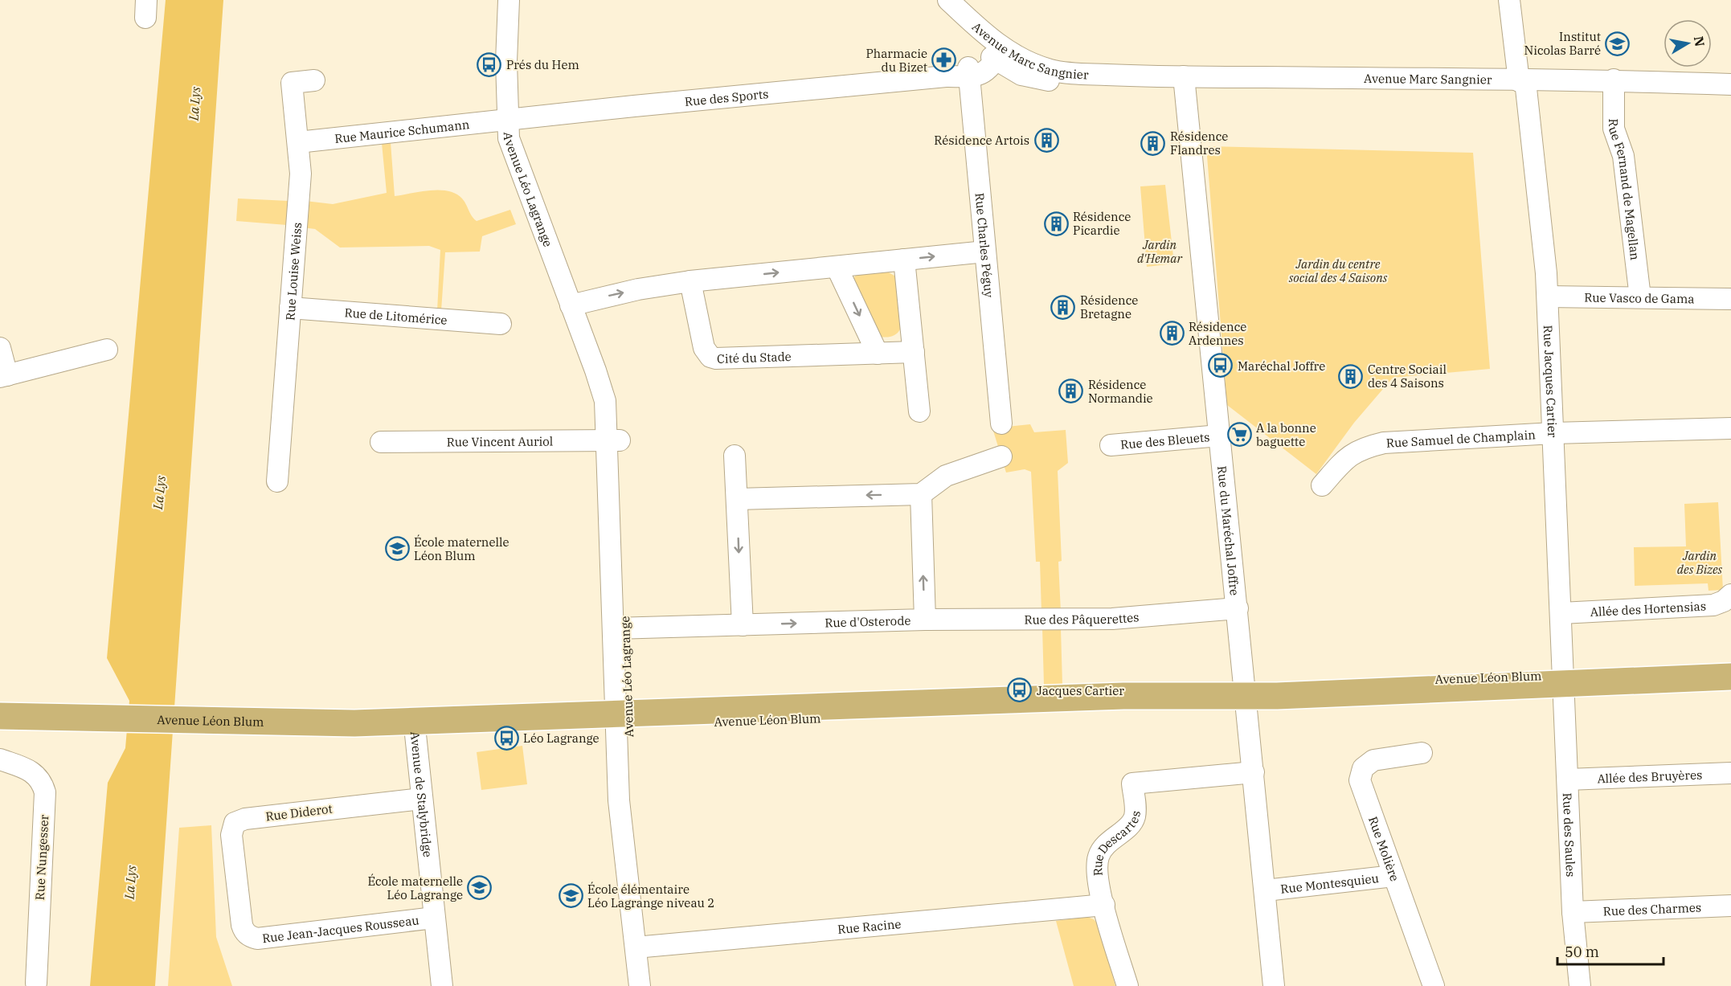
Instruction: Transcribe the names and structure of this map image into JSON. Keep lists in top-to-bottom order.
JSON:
{
  "streets": {
    "main road": ["Avenue Léon Blum"],
    "street": [
      "Avenue Marc Sangnier",
      "Rue des Sports",
      "Rue Maurice Schumann",
      "Avenue Léo Lagrange",
      "Rue Fernand de Magellan",
      "Rue Charles Péguy",
      "Rue Louise Weiss",
      "Rue Vasco de Gama",
      "Rue de Litomérice",
      "Cité du Stade",
      "Rue Jacques Cartier",
      "Rue Samuel de Champlain",
      "Rue des Bleuets",
      "Rue Vincent Auriol",
      "Rue du Maréchal Joffre",
      "Allée des Hortensias",
      "Rue des Pâquerettes",
      "Rue d'Osterode",
      "Allée des Bruyères",
      "Avenue de Stalybridge",
      "Rue Diderot",
      "Rue des Saules",
      "Rue Descartes",
      "Rue Molière",
      "Rue Nungesser",
      "Rue Montesquieu",
      "Rue des Charmes",
      "Rue Racine",
      "Rue Jean-Jacques Rousseau"
    ]
  },
  "crossings": [
    ["Avenue Marc Sangnier", "Rue Fernand de Magellan"],
    ["Avenue Marc Sangnier", "Rue Jacques Cartier"],
    ["Avenue Marc Sangnier", "Rue du Maréchal Joffre"],
    ["Rue des Sports", "Rue Maurice Schumann"],
    ["Rue des Sports", "Avenue Léo Lagrange"],
    ["Rue des Sports", "Rue Charles Péguy"],
    ["Rue Maurice Schumann", "Avenue Léo Lagrange"],
    ["Rue Maurice Schumann", "Rue Louise Weiss"],
    ["Avenue Léo Lagrange", "Rue Vincent Auriol"],
    ["Avenue Léo Lagrange", "Rue d'Osterode"],
    ["Avenue Léo Lagrange", "Avenue Léon Blum"],
    ["Avenue Léo Lagrange", "Rue Racine"],
    ["Rue Fernand de Magellan", "Rue Vasco de Gama"],
    ["Rue Louise Weiss", "Rue de Litomérice"],
    ["Rue Vasco de Gama", "Rue Jacques Cartier"],
    ["Rue Jacques Cartier", "Rue Samuel de Champlain"],
    ["Rue Jacques Cartier", "Allée des Hortensias"],
    ["Rue Jacques Cartier", "Avenue Léon Blum"],
    ["Rue Jacques Cartier", "Rue des Saules"],
    ["Rue des Bleuets", "Rue du Maréchal Joffre"],
    ["Rue du Maréchal Joffre", "Rue des Pâquerettes"],
    ["Rue du Maréchal Joffre", "Avenue Léon Blum"],
    ["Rue du Maréchal Joffre", "Rue Descartes"],
    ["Rue du Maréchal Joffre", "Rue Montesquieu"],
    ["Rue des Pâquerettes", "Rue d'Osterode"],
    ["Avenue Léon Blum", "Avenue de Stalybridge"],
    ["Avenue Léon Blum", "Rue des Saules"],
    ["Allée des Bruyères", "Rue des Saules"],
    ["Avenue de Stalybridge", "Rue Diderot"],
    ["Avenue de Stalybridge", "Rue Jean-Jacques Rousseau"],
    ["Rue Diderot", "Rue Jean-Jacques Rousseau"],
    ["Rue des Saules", "Rue des Charmes"],
    ["Rue Descartes", "Rue Racine"],
    ["Rue Molière", "Rue Montesquieu"]
  ],
  "water": ["La Lys"],
  "parks": ["Jardin d'Hemar", "Jardin du centre social des 4 Saisons", "Jardin des Bizes"],
  "places": {
    "school or university": [
      "Institut Nicolas Barré",
      "École maternelle Léon Blum",
      "École maternelle Léo Lagrange",
      "École élémentaire Léo Lagrange niveau 2"
    ],
    "pharmacy": ["Pharmacie du Bizet"],
    "bus stop": [
      "Prés du Hem",
      "Maréchal Joffre",
      "Jacques Cartier",
      "Léo Lagrange"
    ],
    "building": [
      "Résidence Artois",
      "Résidence Flandres",
      "Résidence Picardie",
      "Résidence Bretagne",
      "Résidence Ardennes",
      "Centre Sociail des 4 Saisons",
      "Résidence Normandie"
    ],
    "supermarket": ["A la bonne baguette"]
  },
  "scale_bar": "50 m",
  "north": "right"
}
